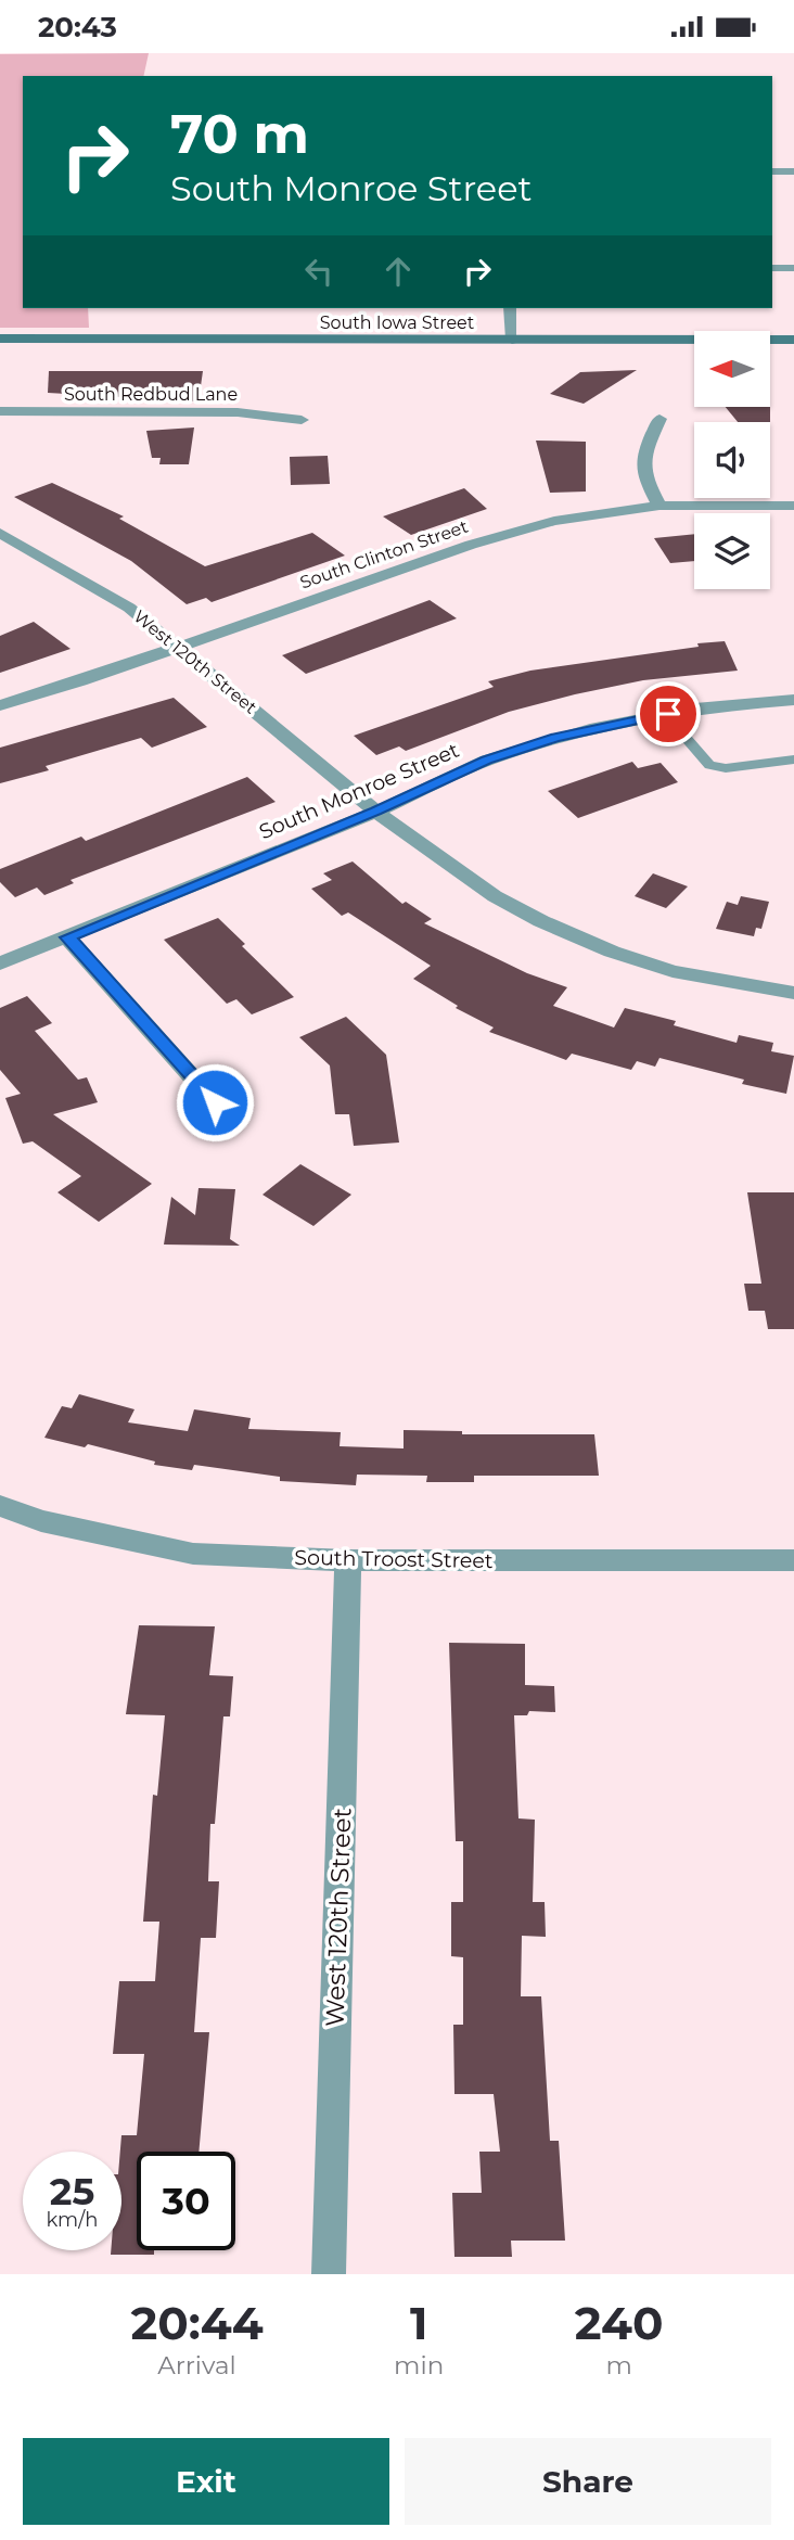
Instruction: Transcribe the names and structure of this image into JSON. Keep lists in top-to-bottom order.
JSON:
{
  "streets": {
    "street": [
      "South Iowa Street",
      "South Redbud Lane",
      "South Clinton Street",
      "West 120th Street",
      "South Monroe Street",
      "South Troost Street"
    ]
  },
  "crossings": [
    ["South Clinton Street", "West 120th Street"],
    ["West 120th Street", "South Monroe Street"],
    ["West 120th Street", "South Troost Street"]
  ],
  "north": "left",
  "page": {
    "status": "20:43",
    "turn": ["70 m", "South Monroe Street"],
    "speed": "25 km/h",
    "limit": "30",
    "eta": [
      "20:44",
      "Arrival",
      "1",
      "min",
      "240",
      "m"
    ],
    "buttons": ["Exit", "Share"]
  }
}
